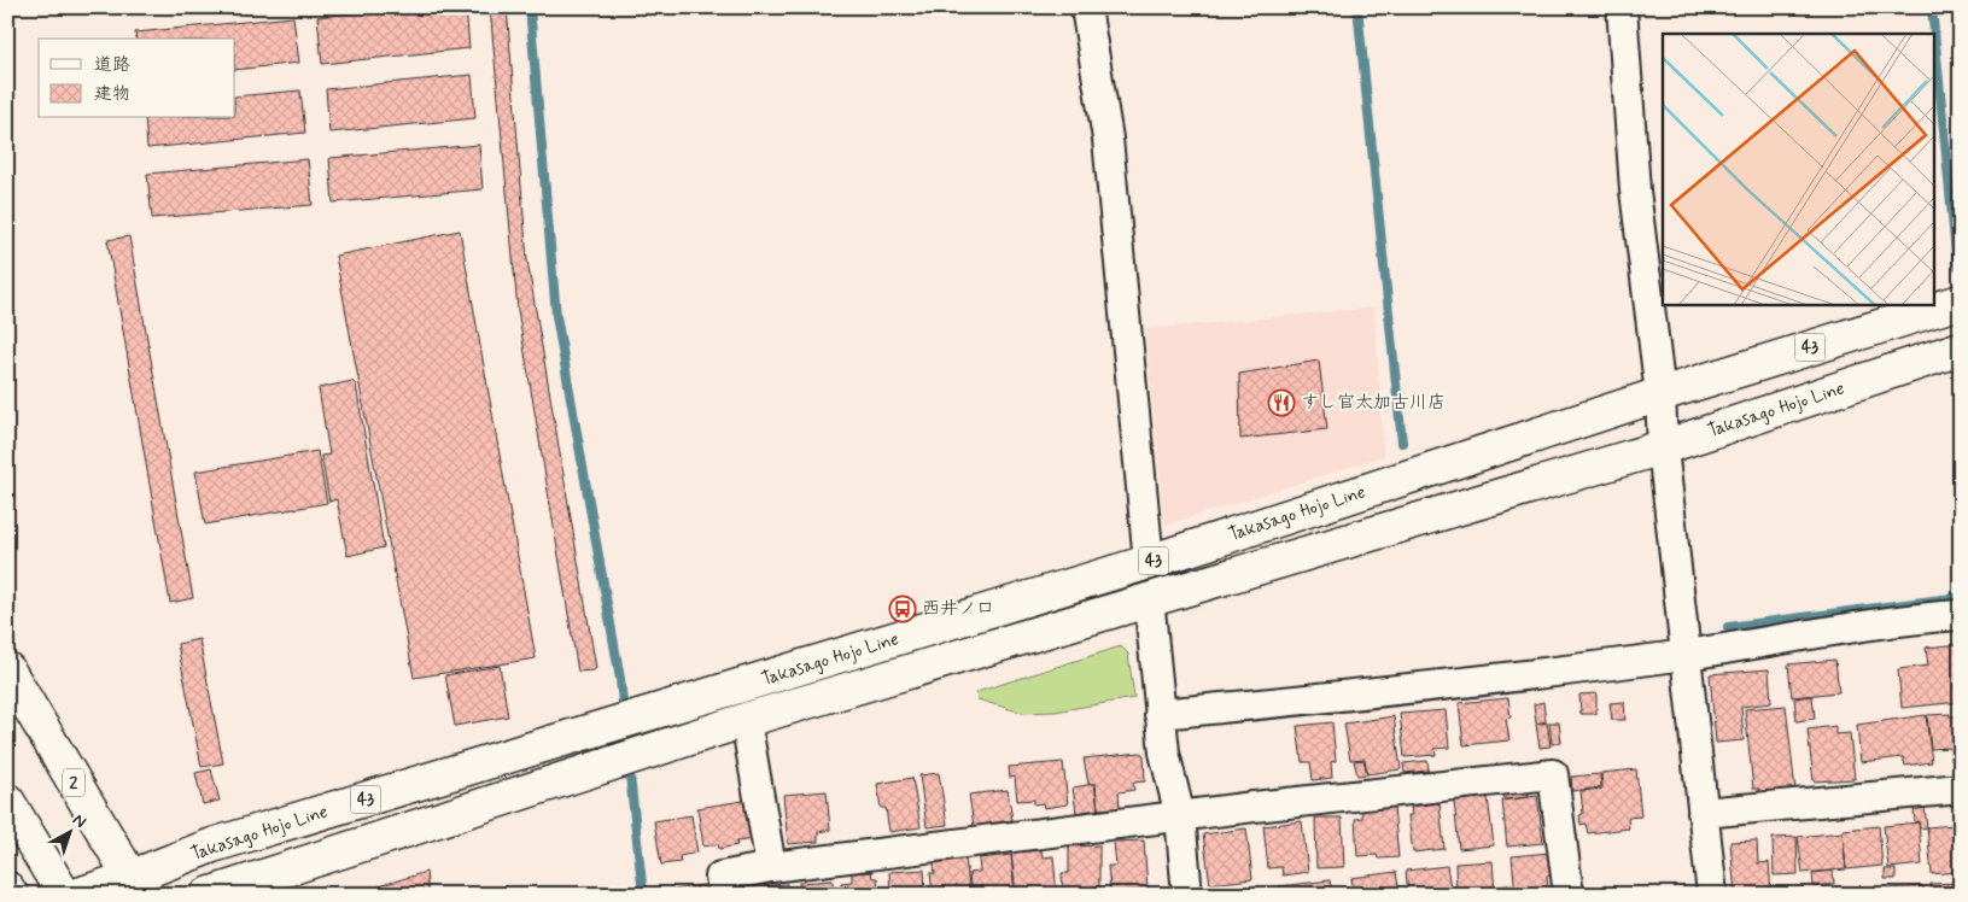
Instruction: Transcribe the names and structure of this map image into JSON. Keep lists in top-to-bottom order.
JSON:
{
  "streets": {
    "main road": ["43", "Takasago Hojo Line", "2"]
  },
  "crossings": [
    ["Takasago Hojo Line", "2"]
  ],
  "places": {
    "restaurant": ["すし官太加古川店"],
    "bus stop": ["西井ノ口"]
  },
  "legend": ["道路", "建物"],
  "north": "top right"
}
